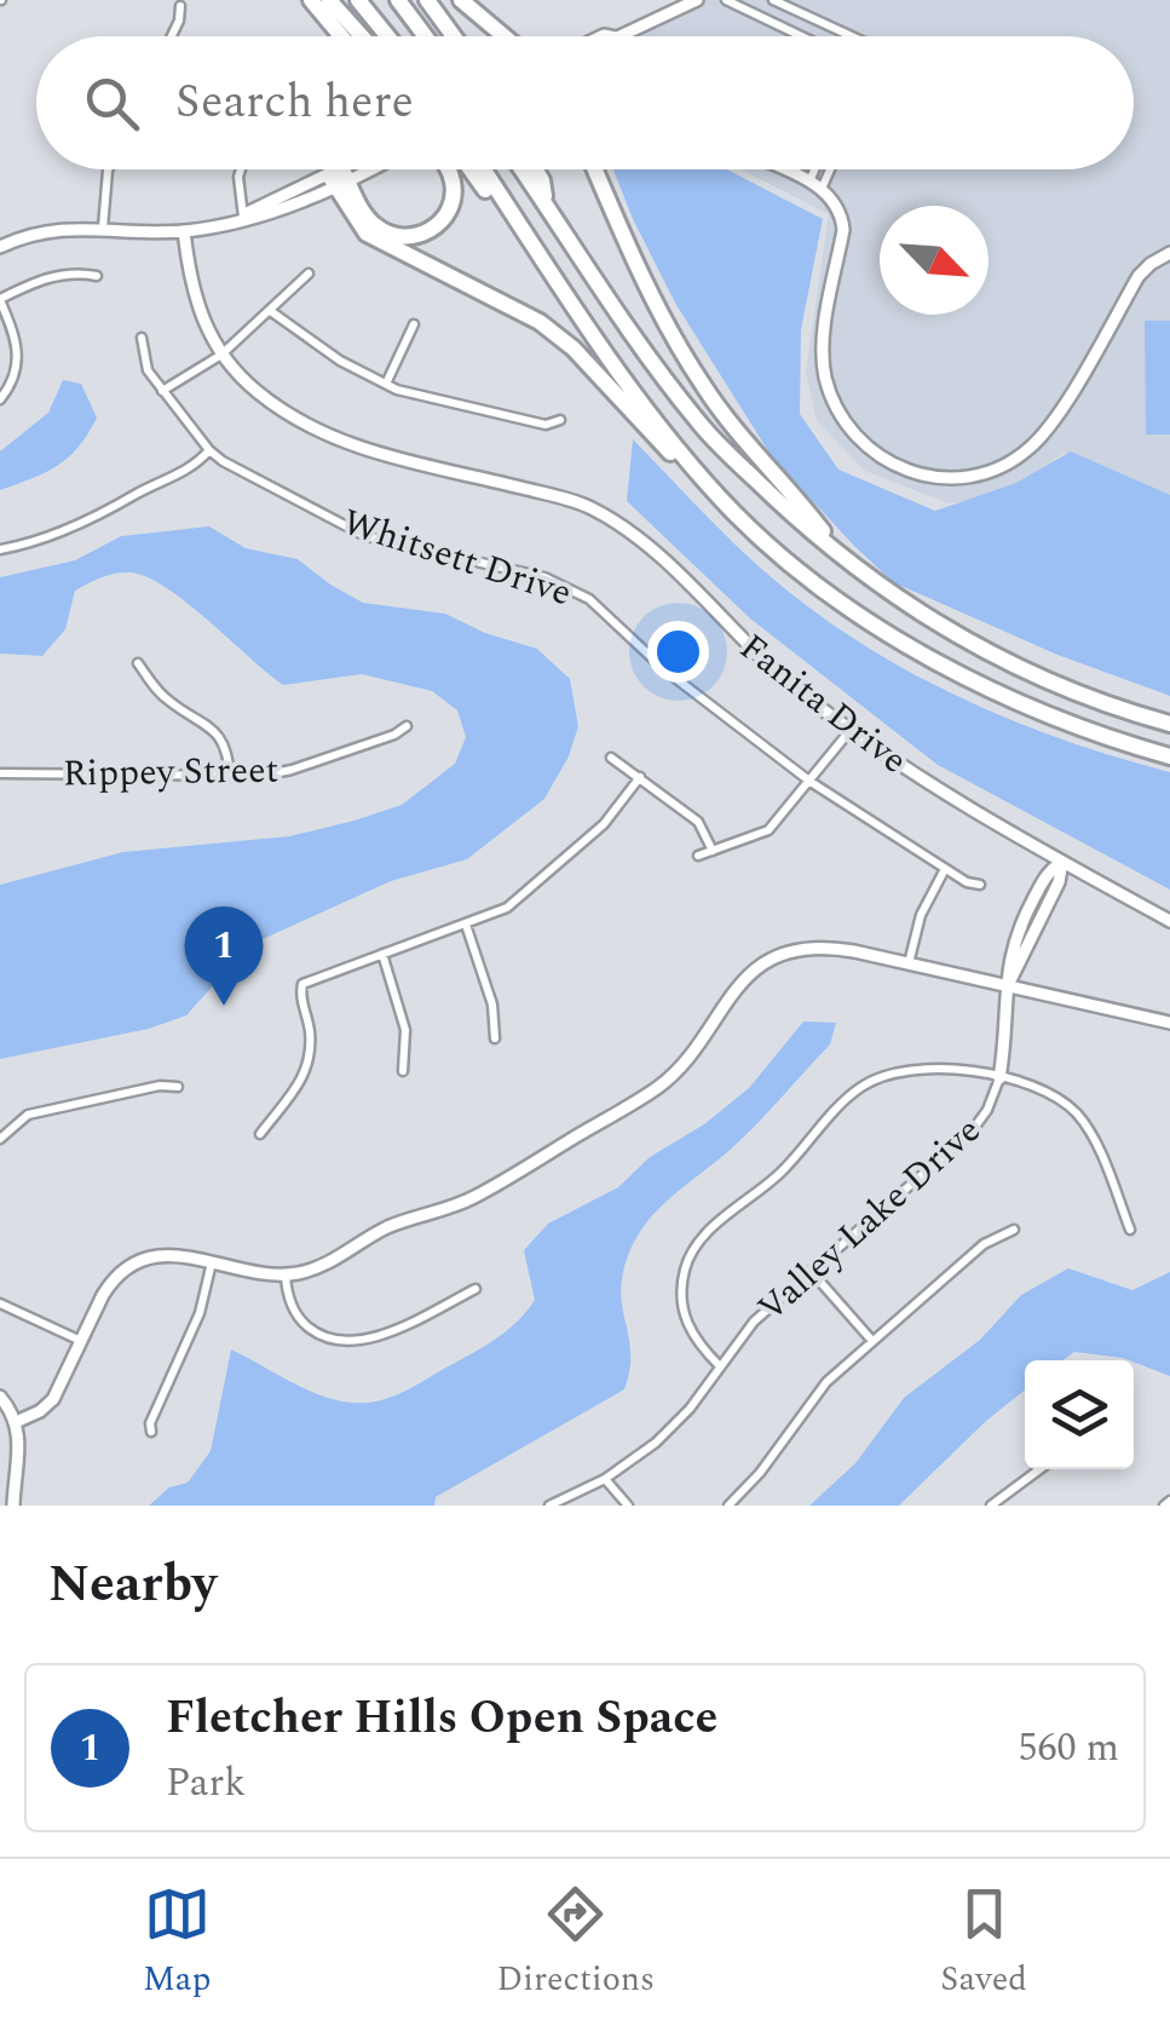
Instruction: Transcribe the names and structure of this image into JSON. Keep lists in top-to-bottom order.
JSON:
{
  "streets": {
    "street": [
      "Whitsett Drive",
      "Fanita Drive",
      "Rippey Street",
      "Valley Lake Drive"
    ]
  },
  "crossings": [
    ["Fanita Drive", "Valley Lake Drive"]
  ],
  "north": "bottom right",
  "page": {
    "search": "Search here",
    "pins": "1",
    "heading": "Nearby",
    "list": [
      {
        "mark": "1",
        "name": "Fletcher Hills Open Space",
        "note": "Park",
        "value": "560 m"
      }
    ],
    "nav": ["Map", "Directions", "Saved"]
  }
}
